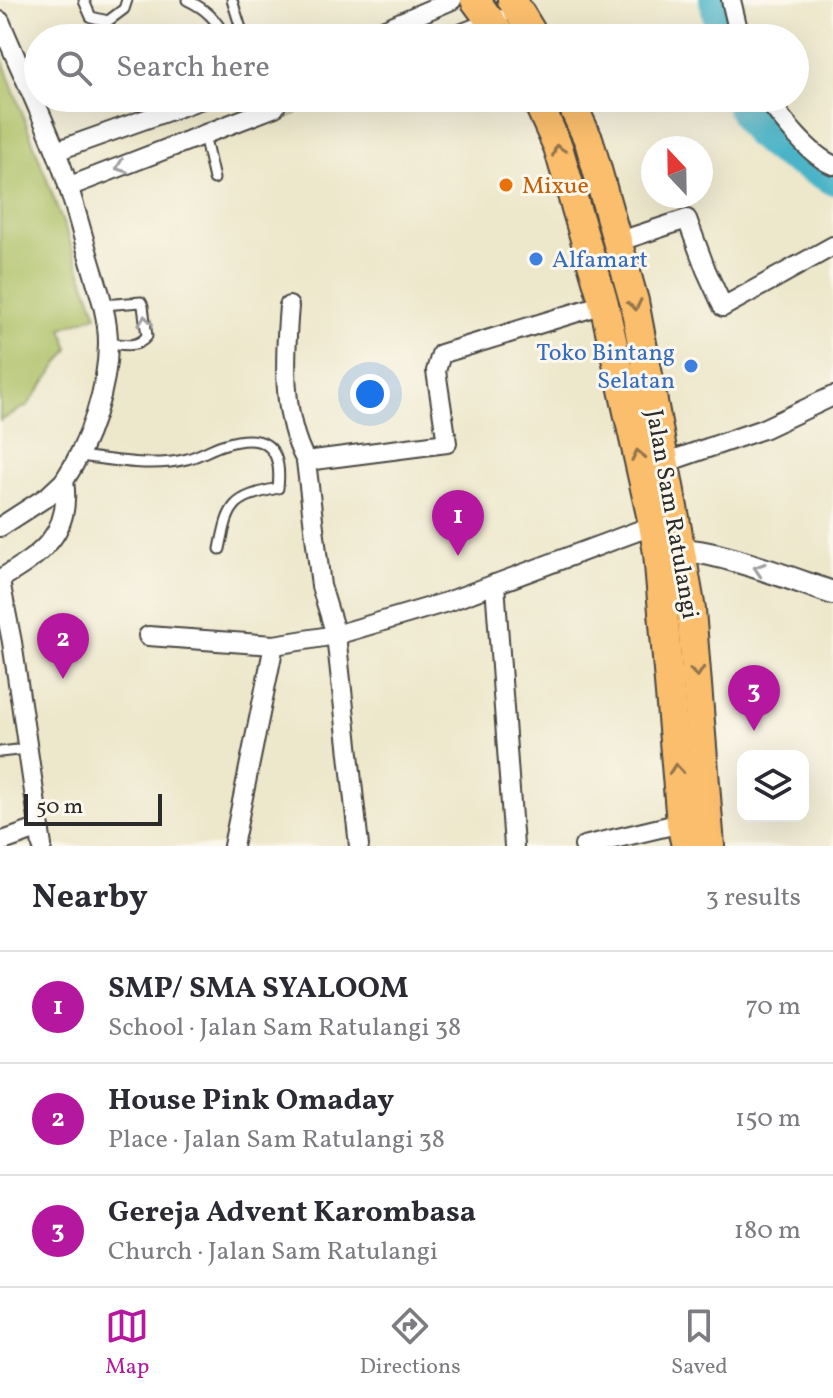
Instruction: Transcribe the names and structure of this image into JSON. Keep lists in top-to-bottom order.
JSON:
{
  "streets": {
    "highway": ["Jalan Sam Ratulangi"]
  },
  "places": ["Mixue", "Alfamart", "Toko Bintang Selatan"],
  "scale_bar": "50 m",
  "north": "top",
  "page": {
    "search": "Search here",
    "pins": ["1", "2", "3"],
    "scale": "50 m",
    "heading": ["Nearby", "3 results"],
    "list": [
      {
        "mark": "1",
        "name": "SMP/ SMA SYALOOM",
        "note": "School · Jalan Sam Ratulangi 38",
        "value": "70 m"
      },
      {
        "mark": "2",
        "name": "House Pink Omaday",
        "note": "Place · Jalan Sam Ratulangi 38",
        "value": "150 m"
      },
      {
        "mark": "3",
        "name": "Gereja Advent Karombasa",
        "note": "Church · Jalan Sam Ratulangi",
        "value": "180 m"
      }
    ],
    "nav": ["Map", "Directions", "Saved"]
  }
}
